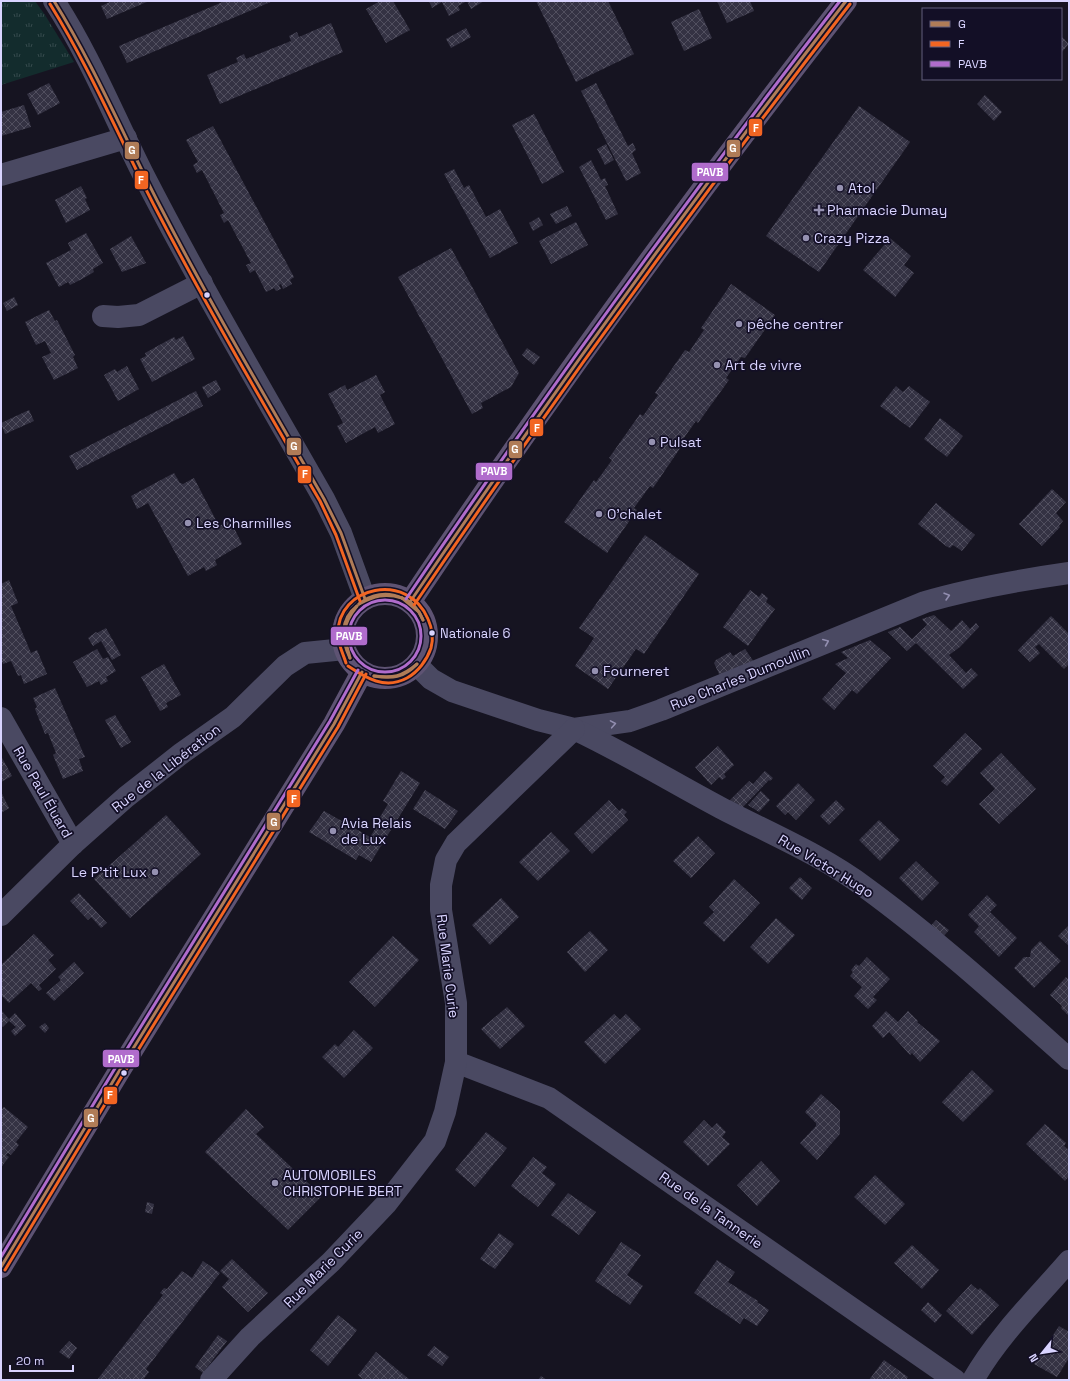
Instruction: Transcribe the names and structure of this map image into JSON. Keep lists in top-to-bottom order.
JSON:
{
  "streets": {
    "street": [
      "Rue Charles Dumoullin",
      "Rue de la Libération",
      "Rue Paul Éluard",
      "Rue Victor Hugo",
      "Rue Marie Curie",
      "Rue de la Tannerie"
    ]
  },
  "crossings": [
    ["Rue Charles Dumoullin", "Rue de la Libération"],
    ["Rue Charles Dumoullin", "Rue Victor Hugo"],
    ["Rue Charles Dumoullin", "Rue Marie Curie"],
    ["Rue de la Libération", "Rue Paul Éluard"],
    ["Rue Victor Hugo", "Rue Marie Curie"],
    ["Rue Marie Curie", "Rue de la Tannerie"]
  ],
  "one_way": ["Rue Charles Dumoullin"],
  "places": {
    "other": [
      "Atol",
      "Crazy Pizza",
      "pêche centrer",
      "Art de vivre",
      "Pulsat",
      "O'chalet",
      "Les Charmilles",
      "Nationale 6",
      "Fourneret",
      "Avia Relais de Lux",
      "Le P'tit Lux",
      "AUTOMOBILES CHRISTOPHE BERT"
    ],
    "health": ["Pharmacie Dumay"]
  },
  "lines": ["transit line G", "transit line PAVB", "transit line F"],
  "legend": ["G", "F", "PAVB"],
  "scale_bar": "20 m",
  "north": "bottom left"
}
